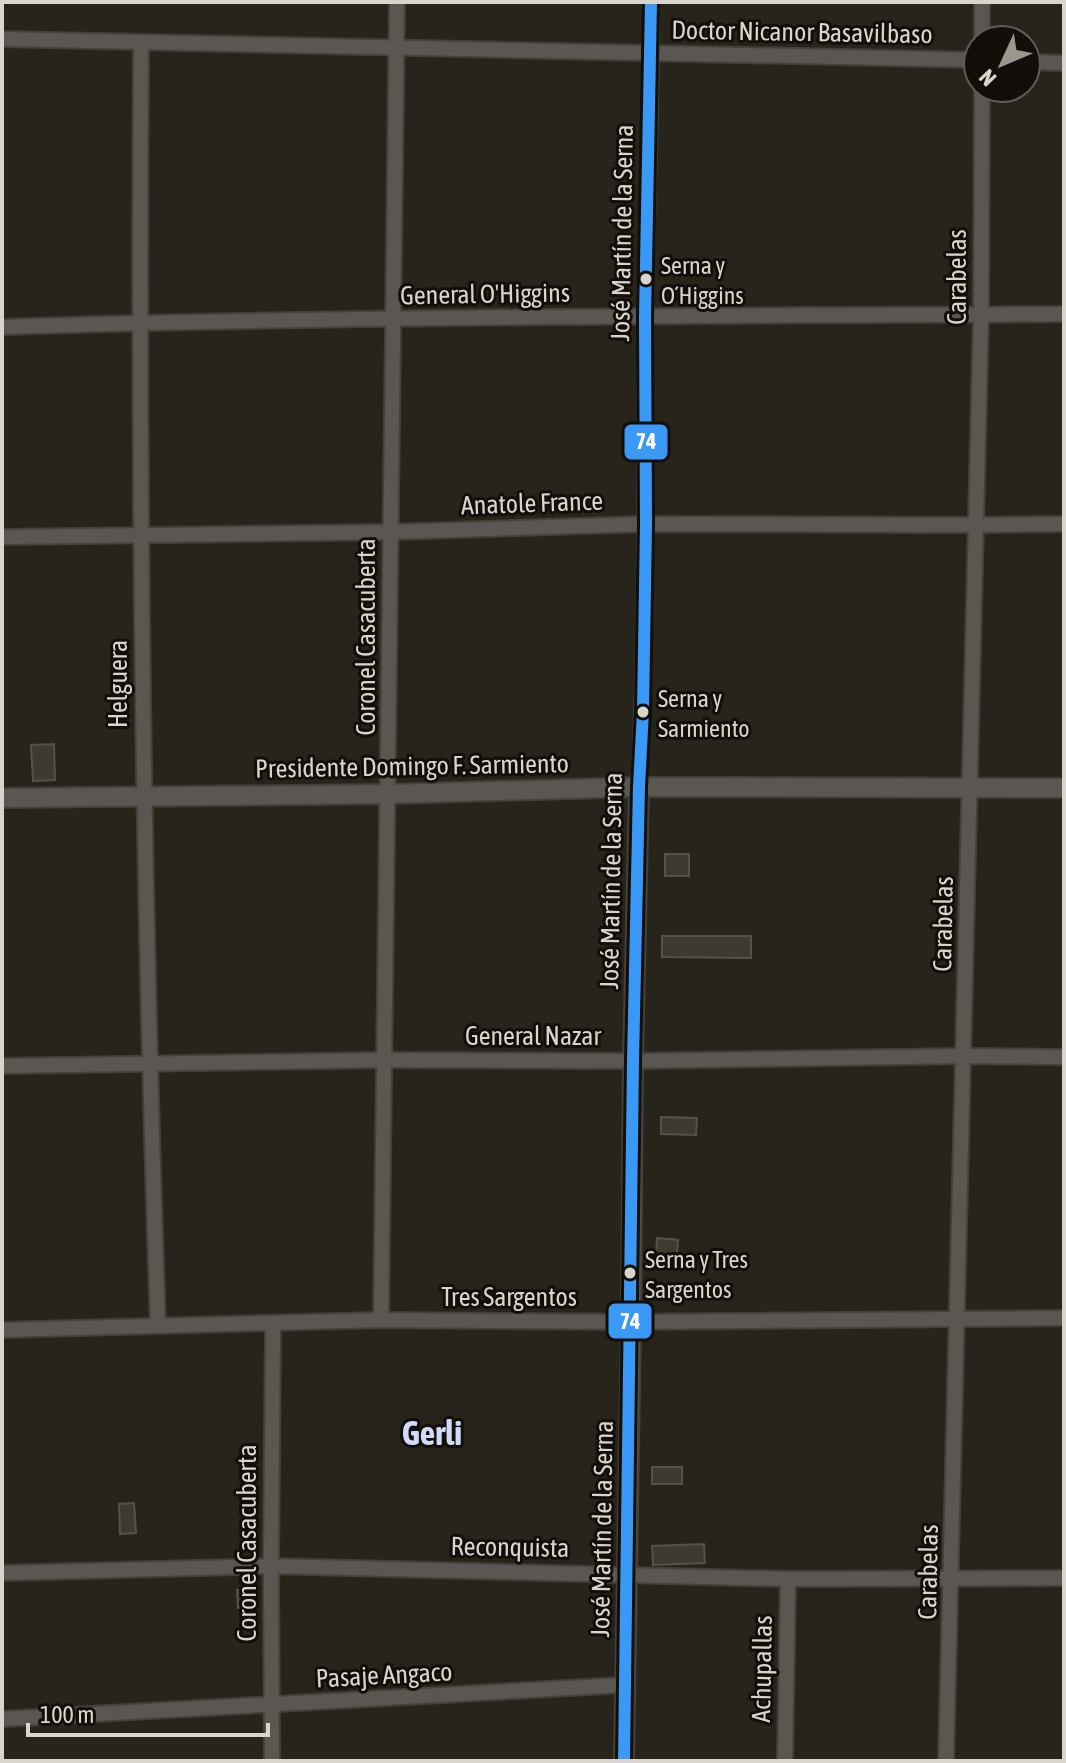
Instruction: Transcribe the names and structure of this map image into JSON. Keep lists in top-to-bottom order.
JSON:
{
  "streets": {
    "street": [
      "Doctor Nicanor Basavilbaso",
      "José Martín de la Serna",
      "Carabelas",
      "General O'Higgins",
      "Anatole France",
      "Coronel Casacuberta",
      "Helguera",
      "Presidente Domingo F. Sarmiento",
      "General Nazar",
      "Tres Sargentos",
      "Reconquista",
      "Achupallas",
      "Pasaje Angaco"
    ]
  },
  "crossings": [
    ["Doctor Nicanor Basavilbaso", "José Martín de la Serna"],
    ["Doctor Nicanor Basavilbaso", "Coronel Casacuberta"],
    ["Doctor Nicanor Basavilbaso", "Helguera"],
    ["José Martín de la Serna", "General O'Higgins"],
    ["José Martín de la Serna", "Anatole France"],
    ["José Martín de la Serna", "Presidente Domingo F. Sarmiento"],
    ["José Martín de la Serna", "General Nazar"],
    ["José Martín de la Serna", "Tres Sargentos"],
    ["José Martín de la Serna", "Reconquista"],
    ["José Martín de la Serna", "Pasaje Angaco"],
    ["Carabelas", "General O'Higgins"],
    ["Carabelas", "Anatole France"],
    ["Carabelas", "Presidente Domingo F. Sarmiento"],
    ["Carabelas", "General Nazar"],
    ["Carabelas", "Tres Sargentos"],
    ["Carabelas", "Reconquista"],
    ["General O'Higgins", "Coronel Casacuberta"],
    ["General O'Higgins", "Helguera"],
    ["Anatole France", "Coronel Casacuberta"],
    ["Anatole France", "Helguera"],
    ["Coronel Casacuberta", "Presidente Domingo F. Sarmiento"],
    ["Coronel Casacuberta", "General Nazar"],
    ["Coronel Casacuberta", "Tres Sargentos"],
    ["Coronel Casacuberta", "Reconquista"],
    ["Coronel Casacuberta", "Pasaje Angaco"],
    ["Helguera", "Presidente Domingo F. Sarmiento"],
    ["Helguera", "General Nazar"],
    ["Helguera", "Tres Sargentos"],
    ["Reconquista", "Achupallas"]
  ],
  "districts": ["Gerli"],
  "places": ["Serna y O´Higgins", "Serna y Sarmiento", "Serna y Tres Sargentos"],
  "lines": ["transit line 74"],
  "scale_bar": "100 m",
  "north": "bottom left"
}
